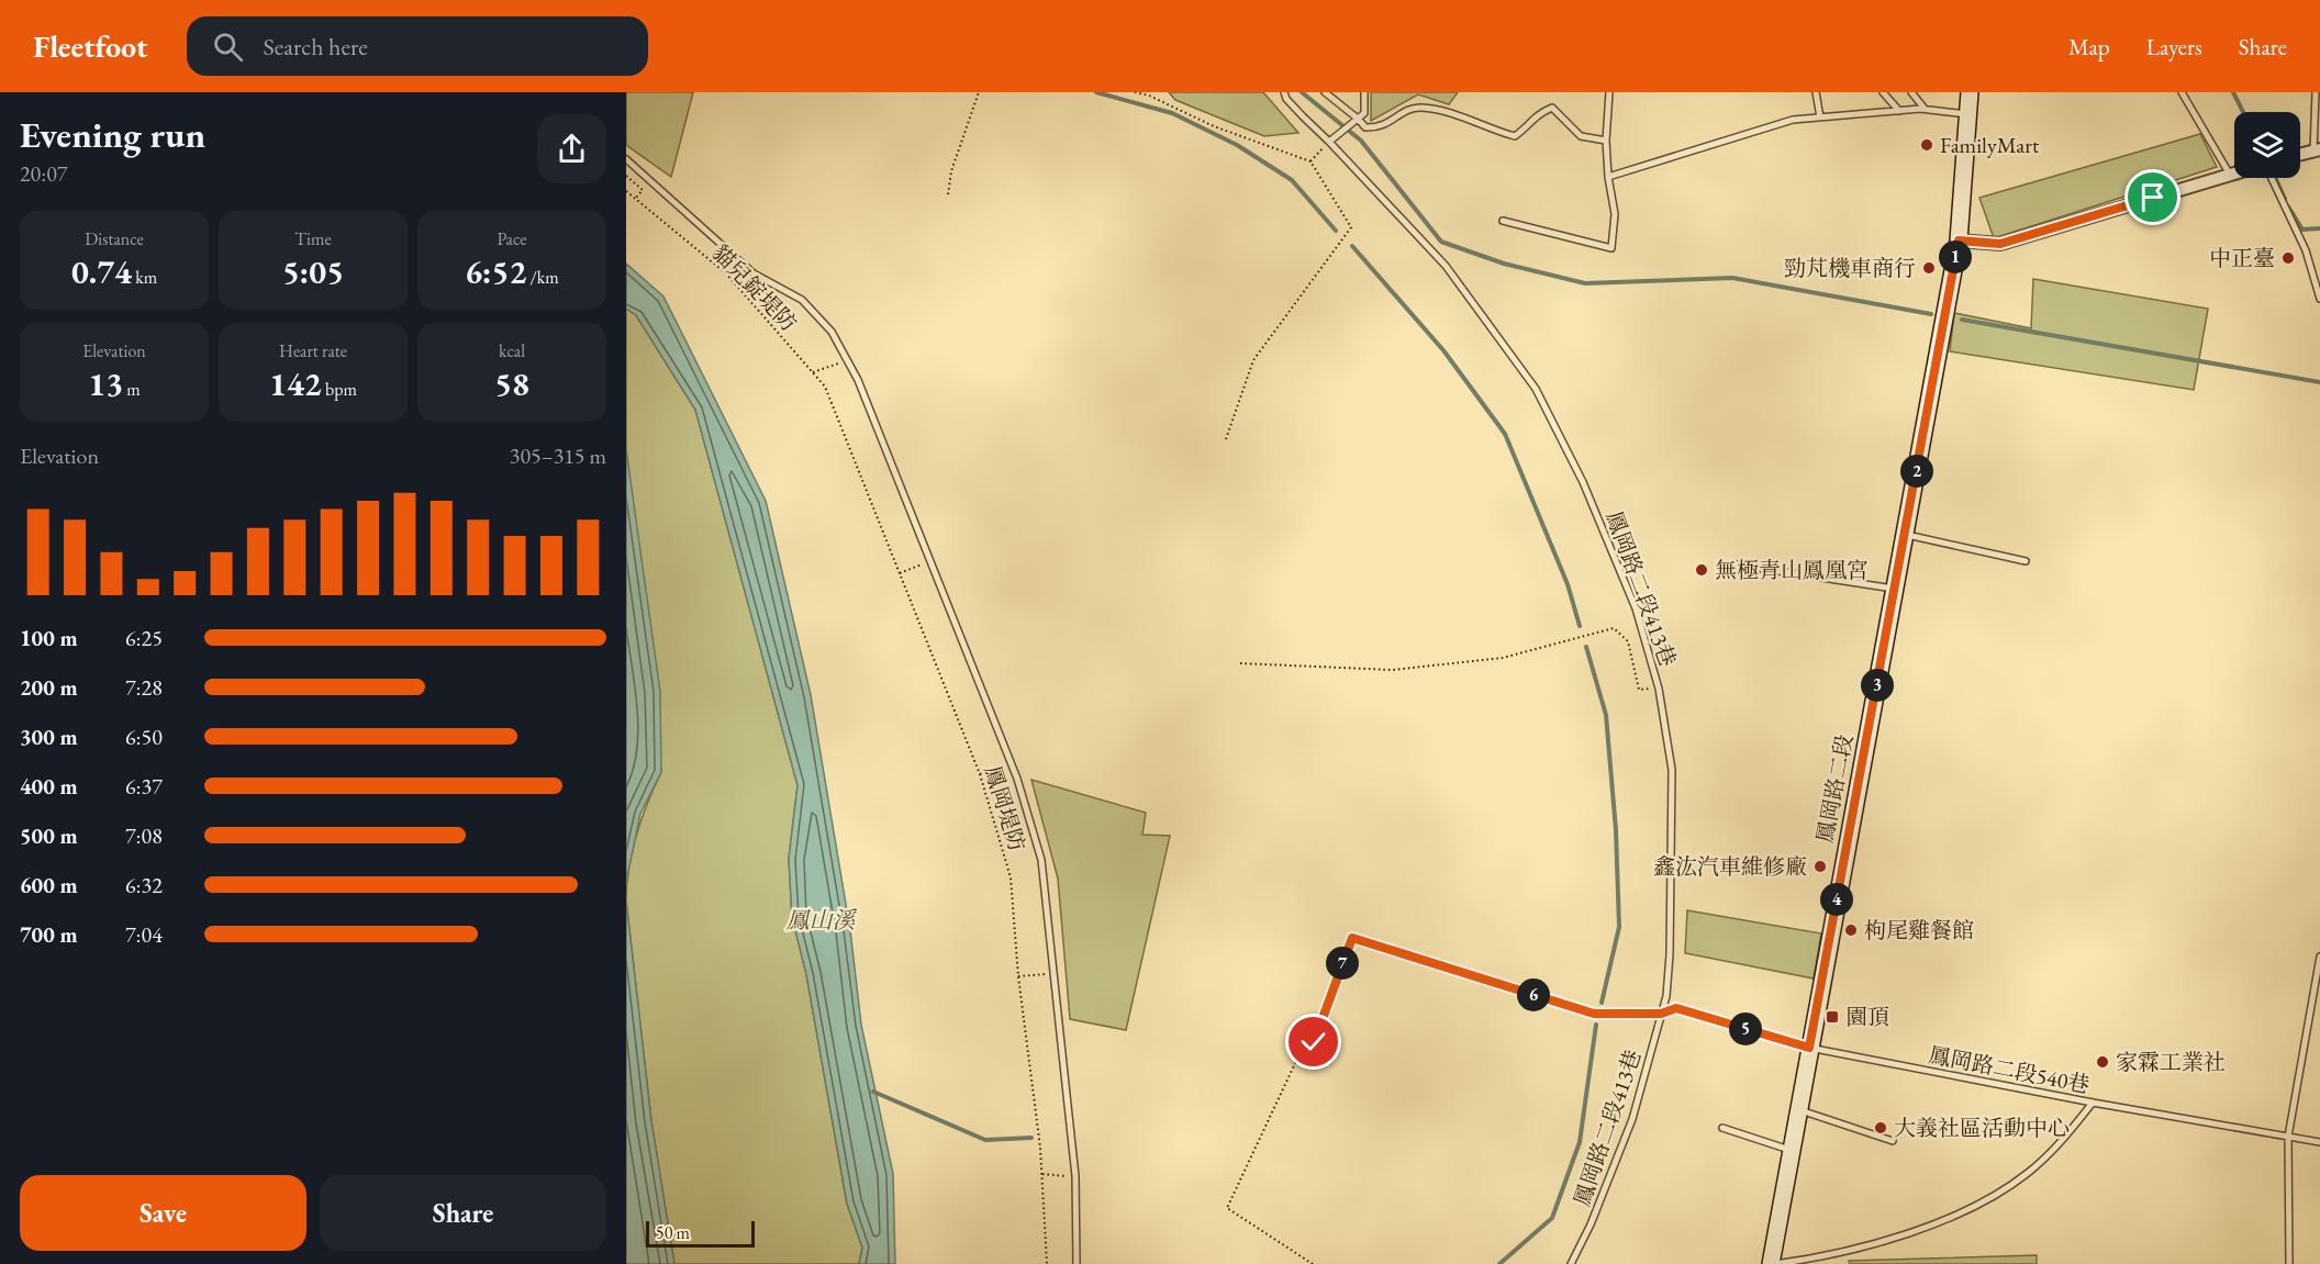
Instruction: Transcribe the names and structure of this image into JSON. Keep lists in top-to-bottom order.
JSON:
{
  "streets": {
    "street": ["鳳岡路二段"],
    "lane": ["鳳岡路二段413巷", "鳳岡路二段540巷"],
    "path": ["貓兒錠堤防", "鳳岡堤防"]
  },
  "crossings": [
    ["貓兒錠堤防", "鳳岡堤防"],
    ["鳳岡路二段413巷", "鳳岡路二段540巷"],
    ["鳳岡路二段", "鳳岡路二段540巷"]
  ],
  "water": ["鳳山溪"],
  "places": {
    "other": [
      "FamilyMart",
      "中正臺",
      "勁芃機車商行",
      "無極青山鳳凰宮",
      "鑫汯汽車維修廠",
      "枸尾雞餐館",
      "家霖工業社",
      "大義社區活動中心"
    ],
    "transit": ["園頂"]
  },
  "scale_bar": "50 m",
  "page": {
    "header": "Fleetfoot",
    "search": "Search here",
    "nav": ["Map", "Layers", "Share"],
    "heading": ["Evening run", "20:07"],
    "stats": [
      ["Distance", "0.74 km"],
      ["Time", "5:05"],
      ["Pace", "6:52 /km"],
      ["Elevation", "13 m"],
      ["Heart rate", "142 bpm"],
      ["kcal", "58"]
    ],
    "pins": [
      "1",
      "2",
      "3",
      "4",
      "7",
      "6",
      "5"
    ],
    "chart": ["Elevation", "305–315 m"],
    "list": [
      {
        "name": "100 m",
        "note": "6:25"
      },
      {
        "name": "200 m",
        "note": "7:28"
      },
      {
        "name": "300 m",
        "note": "6:50"
      },
      {
        "name": "400 m",
        "note": "6:37"
      },
      {
        "name": "500 m",
        "note": "7:08"
      },
      {
        "name": "600 m",
        "note": "6:32"
      },
      {
        "name": "700 m",
        "note": "7:04"
      }
    ],
    "buttons": ["Save", "Share"],
    "scale": "50 m"
  }
}
